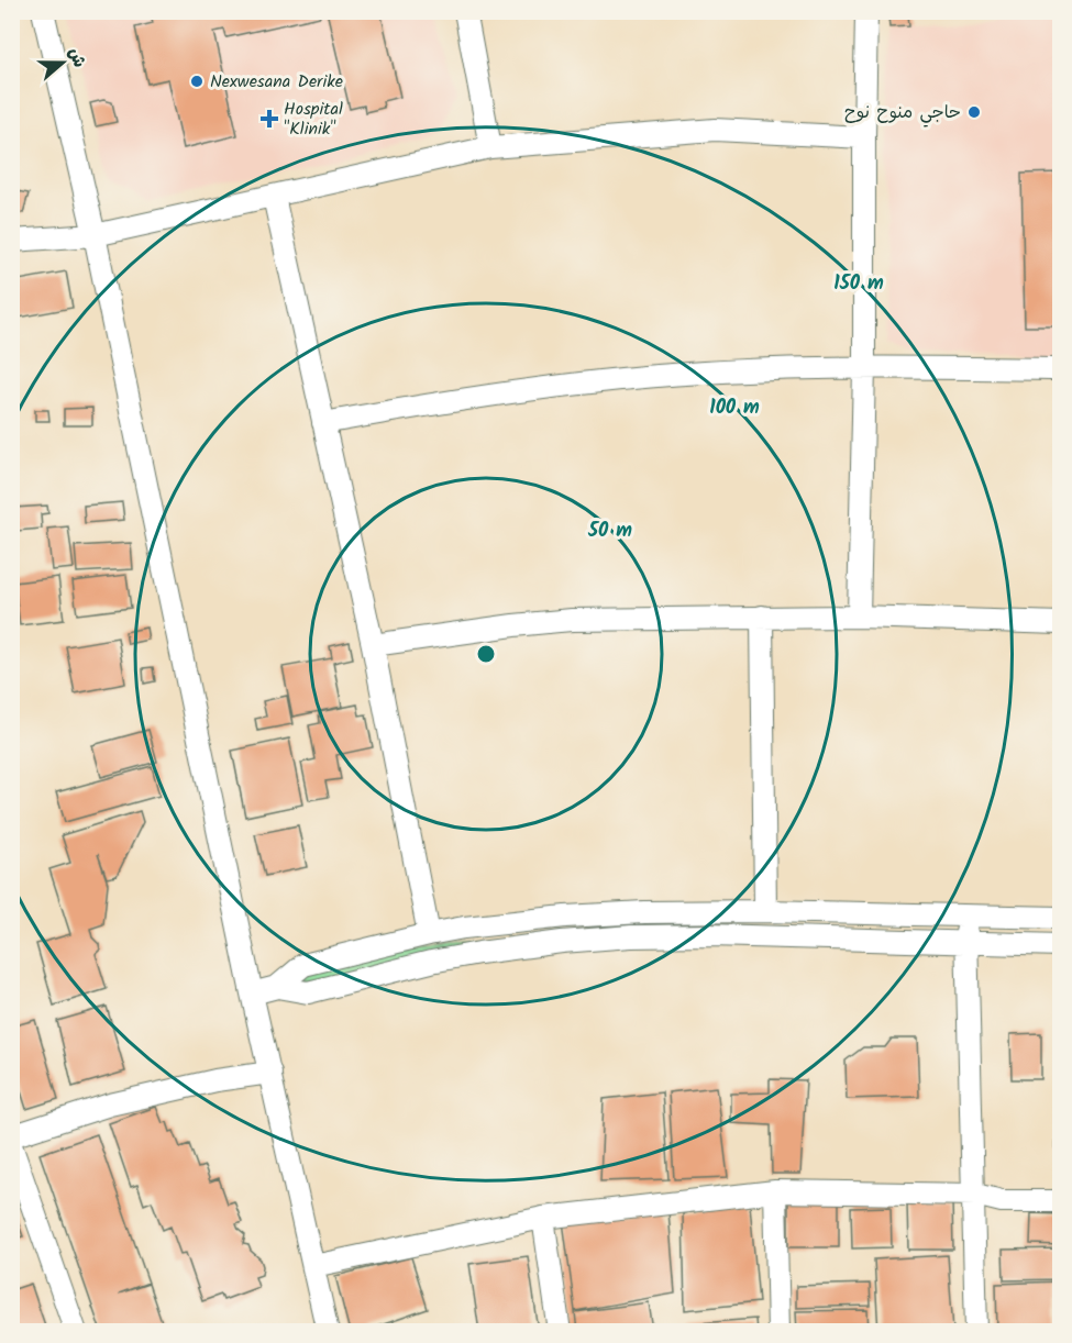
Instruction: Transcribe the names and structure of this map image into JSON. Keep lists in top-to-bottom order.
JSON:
{
  "places": {
    "other": ["Nexwesana Derike", "حاجي منوح نوح"],
    "health": ["Hospital \"Klinik\""]
  },
  "north": "right",
  "rings": ["150 m", "100 m", "50 m"]
}
